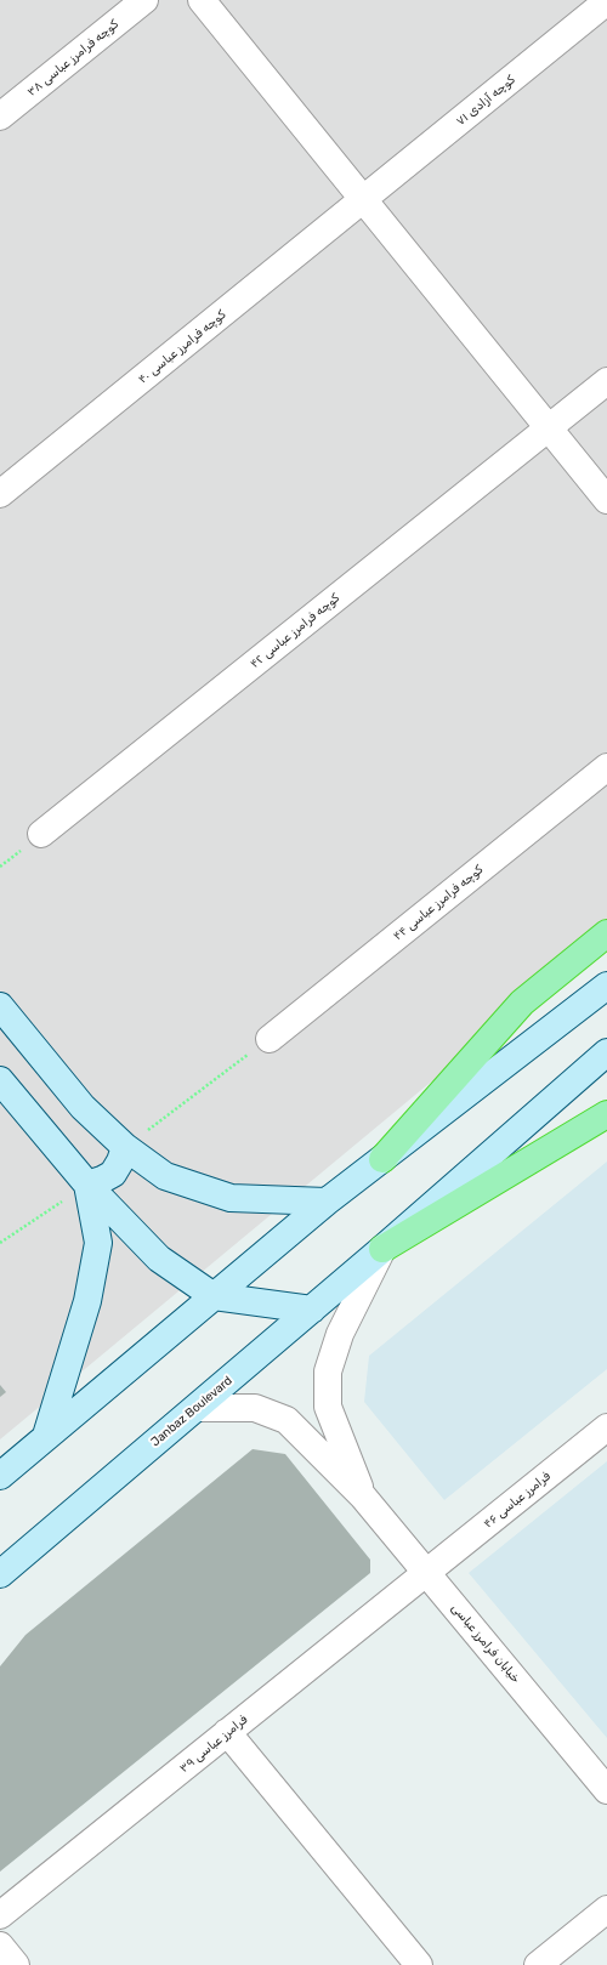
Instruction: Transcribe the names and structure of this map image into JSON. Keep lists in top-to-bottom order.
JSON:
{
  "streets": {
    "main road": ["Janbaz Boulevard"],
    "street": [
      "کوچه فرامرز عباسی ۳۸",
      "کوچه آزادی ۷۱",
      "کوچه فرامرز عباسی ۴۰",
      "کوچه فرامرز عباسی ۴۲",
      "کوچه فرامرز عباسی ۴۴",
      "فرامرز عباسی ۴۶",
      "خیابان فرامرز عباسی",
      "فرامرز عباسی ۳۹"
    ]
  },
  "crossings": [
    ["کوچه آزادی ۷۱", "کوچه فرامرز عباسی ۴۰"],
    ["فرامرز عباسی ۴۶", "خیابان فرامرز عباسی"],
    ["فرامرز عباسی ۴۶", "فرامرز عباسی ۳۹"],
    ["خیابان فرامرز عباسی", "فرامرز عباسی ۳۹"]
  ]
}
